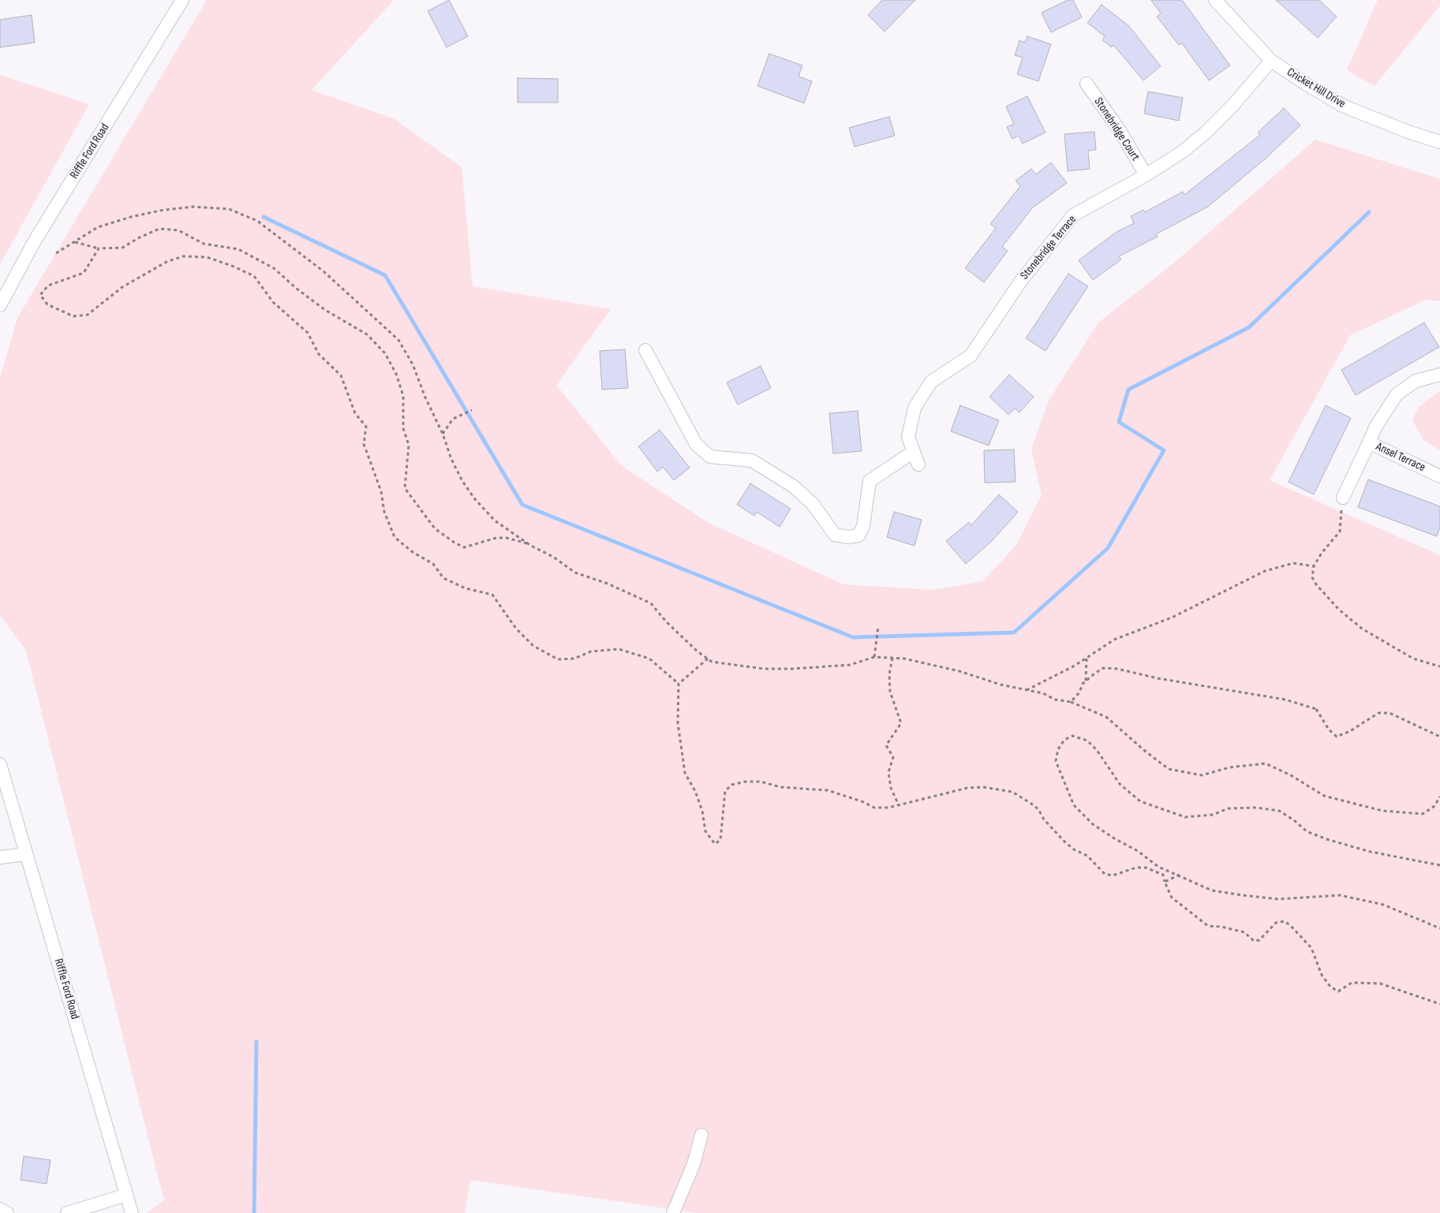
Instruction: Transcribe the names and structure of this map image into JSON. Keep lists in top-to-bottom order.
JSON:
{
  "streets": {
    "street": [
      "Cricket Hill Drive",
      "Stonebridge Court",
      "Riffle Ford Road",
      "Stonebridge Terrace",
      "Ansel Terrace"
    ]
  },
  "crossings": [
    ["Cricket Hill Drive", "Stonebridge Terrace"],
    ["Stonebridge Court", "Stonebridge Terrace"]
  ]
}
